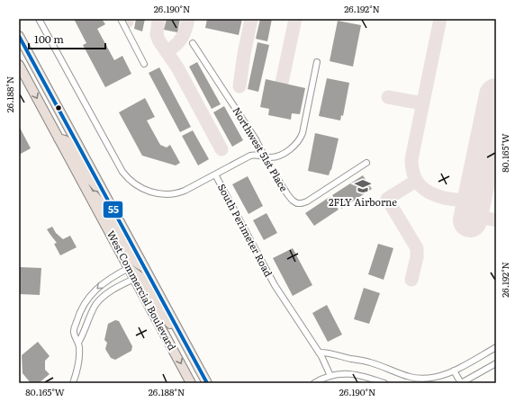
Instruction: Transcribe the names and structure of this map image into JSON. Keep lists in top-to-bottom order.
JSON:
{
  "streets": {
    "highway": ["West Commercial Boulevard"],
    "street": ["Northwest 51st Place", "South Perimeter Road"]
  },
  "places": {
    "school or university": ["2FLY Airborne"]
  },
  "lines": ["transit line 55"],
  "scale_bar": "100 m",
  "coordinates": [
    "26.190°N",
    "26.192°N",
    "26.188°N",
    "80.165°W"
  ]
}
